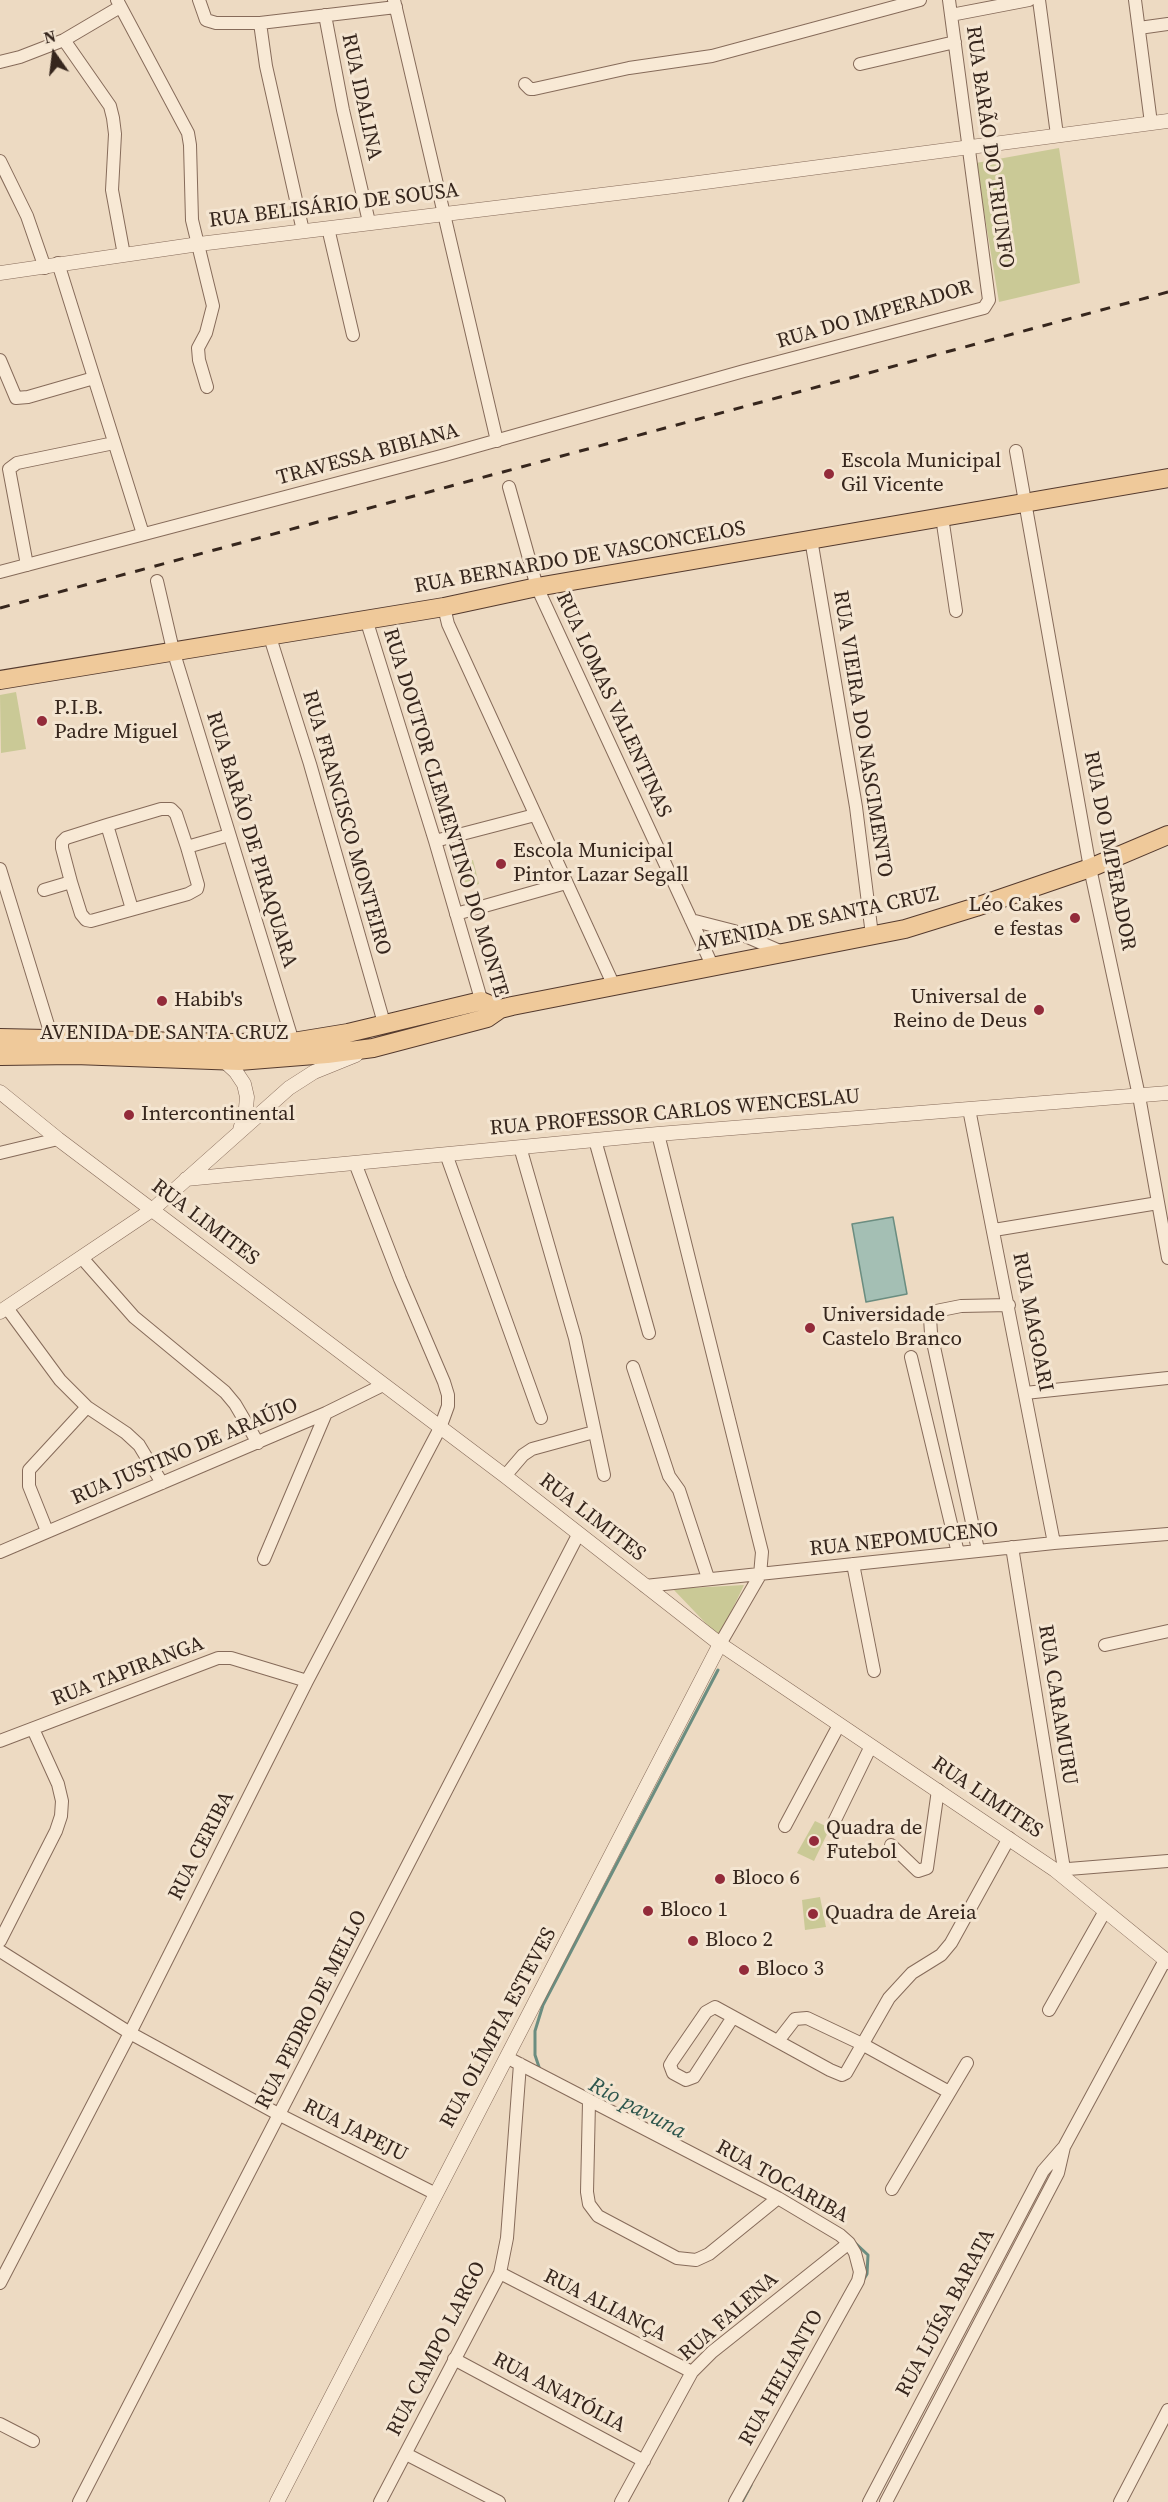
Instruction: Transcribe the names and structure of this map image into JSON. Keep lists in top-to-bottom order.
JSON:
{
  "streets": {
    "main road": ["RUA BERNARDO DE VASCONCELOS", "AVENIDA DE SANTA CRUZ"],
    "street": [
      "RUA IDALINA",
      "RUA BARÃO DO TRIUNFO",
      "RUA BELISÁRIO DE SOUSA",
      "RUA DO IMPERADOR",
      "TRAVESSA BIBIANA",
      "RUA LOMAS VALENTINAS",
      "RUA VIEIRA DO NASCIMENTO",
      "RUA DOUTOR CLEMENTINO DO MONTE",
      "RUA FRANCISCO MONTEIRO",
      "RUA BARÃO DE PIRAQUARA",
      "RUA PROFESSOR CARLOS WENCESLAU",
      "RUA LIMITES",
      "RUA MAGOARI",
      "RUA JUSTINO DE ARAÚJO",
      "RUA NEPOMUCENO",
      "RUA TAPIRANGA",
      "RUA CARAMURU",
      "RUA CERIBA",
      "RUA PEDRO DE MELLO",
      "RUA OLÍMPIA ESTEVES",
      "RUA JAPEJU",
      "RUA TOCARIBA",
      "RUA ALIANÇA",
      "RUA LUÍSA BARATA",
      "RUA FALENA",
      "RUA CAMPO LARGO",
      "RUA HELIANTO",
      "RUA ANATÓLIA"
    ]
  },
  "crossings": [
    ["RUA IDALINA", "RUA BELISÁRIO DE SOUSA"],
    ["RUA BARÃO DO TRIUNFO", "RUA BELISÁRIO DE SOUSA"],
    ["RUA BARÃO DO TRIUNFO", "RUA DO IMPERADOR"],
    ["RUA DO IMPERADOR", "TRAVESSA BIBIANA"],
    ["RUA DO IMPERADOR", "RUA BERNARDO DE VASCONCELOS"],
    ["RUA DO IMPERADOR", "AVENIDA DE SANTA CRUZ"],
    ["RUA DO IMPERADOR", "RUA PROFESSOR CARLOS WENCESLAU"],
    ["RUA BERNARDO DE VASCONCELOS", "RUA LOMAS VALENTINAS"],
    ["RUA BERNARDO DE VASCONCELOS", "RUA VIEIRA DO NASCIMENTO"],
    ["RUA BERNARDO DE VASCONCELOS", "RUA DOUTOR CLEMENTINO DO MONTE"],
    ["RUA BERNARDO DE VASCONCELOS", "RUA FRANCISCO MONTEIRO"],
    ["RUA BERNARDO DE VASCONCELOS", "RUA BARÃO DE PIRAQUARA"],
    ["RUA LOMAS VALENTINAS", "AVENIDA DE SANTA CRUZ"],
    ["RUA VIEIRA DO NASCIMENTO", "AVENIDA DE SANTA CRUZ"],
    ["RUA DOUTOR CLEMENTINO DO MONTE", "AVENIDA DE SANTA CRUZ"],
    ["RUA FRANCISCO MONTEIRO", "AVENIDA DE SANTA CRUZ"],
    ["RUA BARÃO DE PIRAQUARA", "AVENIDA DE SANTA CRUZ"],
    ["RUA PROFESSOR CARLOS WENCESLAU", "RUA MAGOARI"],
    ["RUA PROFESSOR CARLOS WENCESLAU", "RUA CERIBA"],
    ["RUA LIMITES", "RUA JUSTINO DE ARAÚJO"],
    ["RUA LIMITES", "RUA NEPOMUCENO"],
    ["RUA LIMITES", "RUA CARAMURU"],
    ["RUA LIMITES", "RUA CERIBA"],
    ["RUA LIMITES", "RUA PEDRO DE MELLO"],
    ["RUA LIMITES", "RUA OLÍMPIA ESTEVES"],
    ["RUA LIMITES", "RUA LUÍSA BARATA"],
    ["RUA MAGOARI", "RUA NEPOMUCENO"],
    ["RUA NEPOMUCENO", "RUA CARAMURU"],
    ["RUA NEPOMUCENO", "RUA OLÍMPIA ESTEVES"],
    ["RUA TAPIRANGA", "RUA CERIBA"],
    ["RUA CERIBA", "RUA JAPEJU"],
    ["RUA PEDRO DE MELLO", "RUA JAPEJU"],
    ["RUA OLÍMPIA ESTEVES", "RUA JAPEJU"],
    ["RUA OLÍMPIA ESTEVES", "RUA TOCARIBA"],
    ["RUA OLÍMPIA ESTEVES", "RUA CAMPO LARGO"],
    ["RUA TOCARIBA", "RUA FALENA"],
    ["RUA TOCARIBA", "RUA CAMPO LARGO"],
    ["RUA TOCARIBA", "RUA HELIANTO"],
    ["RUA ALIANÇA", "RUA FALENA"],
    ["RUA ALIANÇA", "RUA CAMPO LARGO"],
    ["RUA FALENA", "RUA ANATÓLIA"],
    ["RUA CAMPO LARGO", "RUA ANATÓLIA"]
  ],
  "water": ["Rio pavuna"],
  "places": [
    "Escola Municipal Gil Vicente",
    "P.I.B. Padre Miguel",
    "Escola Municipal Pintor Lazar Segall",
    "Léo Cakes e festas",
    "Habib's",
    "Universal de Reino de Deus",
    "Intercontinental",
    "Universidade Castelo Branco",
    "Quadra de Futebol",
    "Bloco 6",
    "Bloco 1",
    "Quadra de Areia",
    "Bloco 2",
    "Bloco 3"
  ],
  "north": "top"
}
